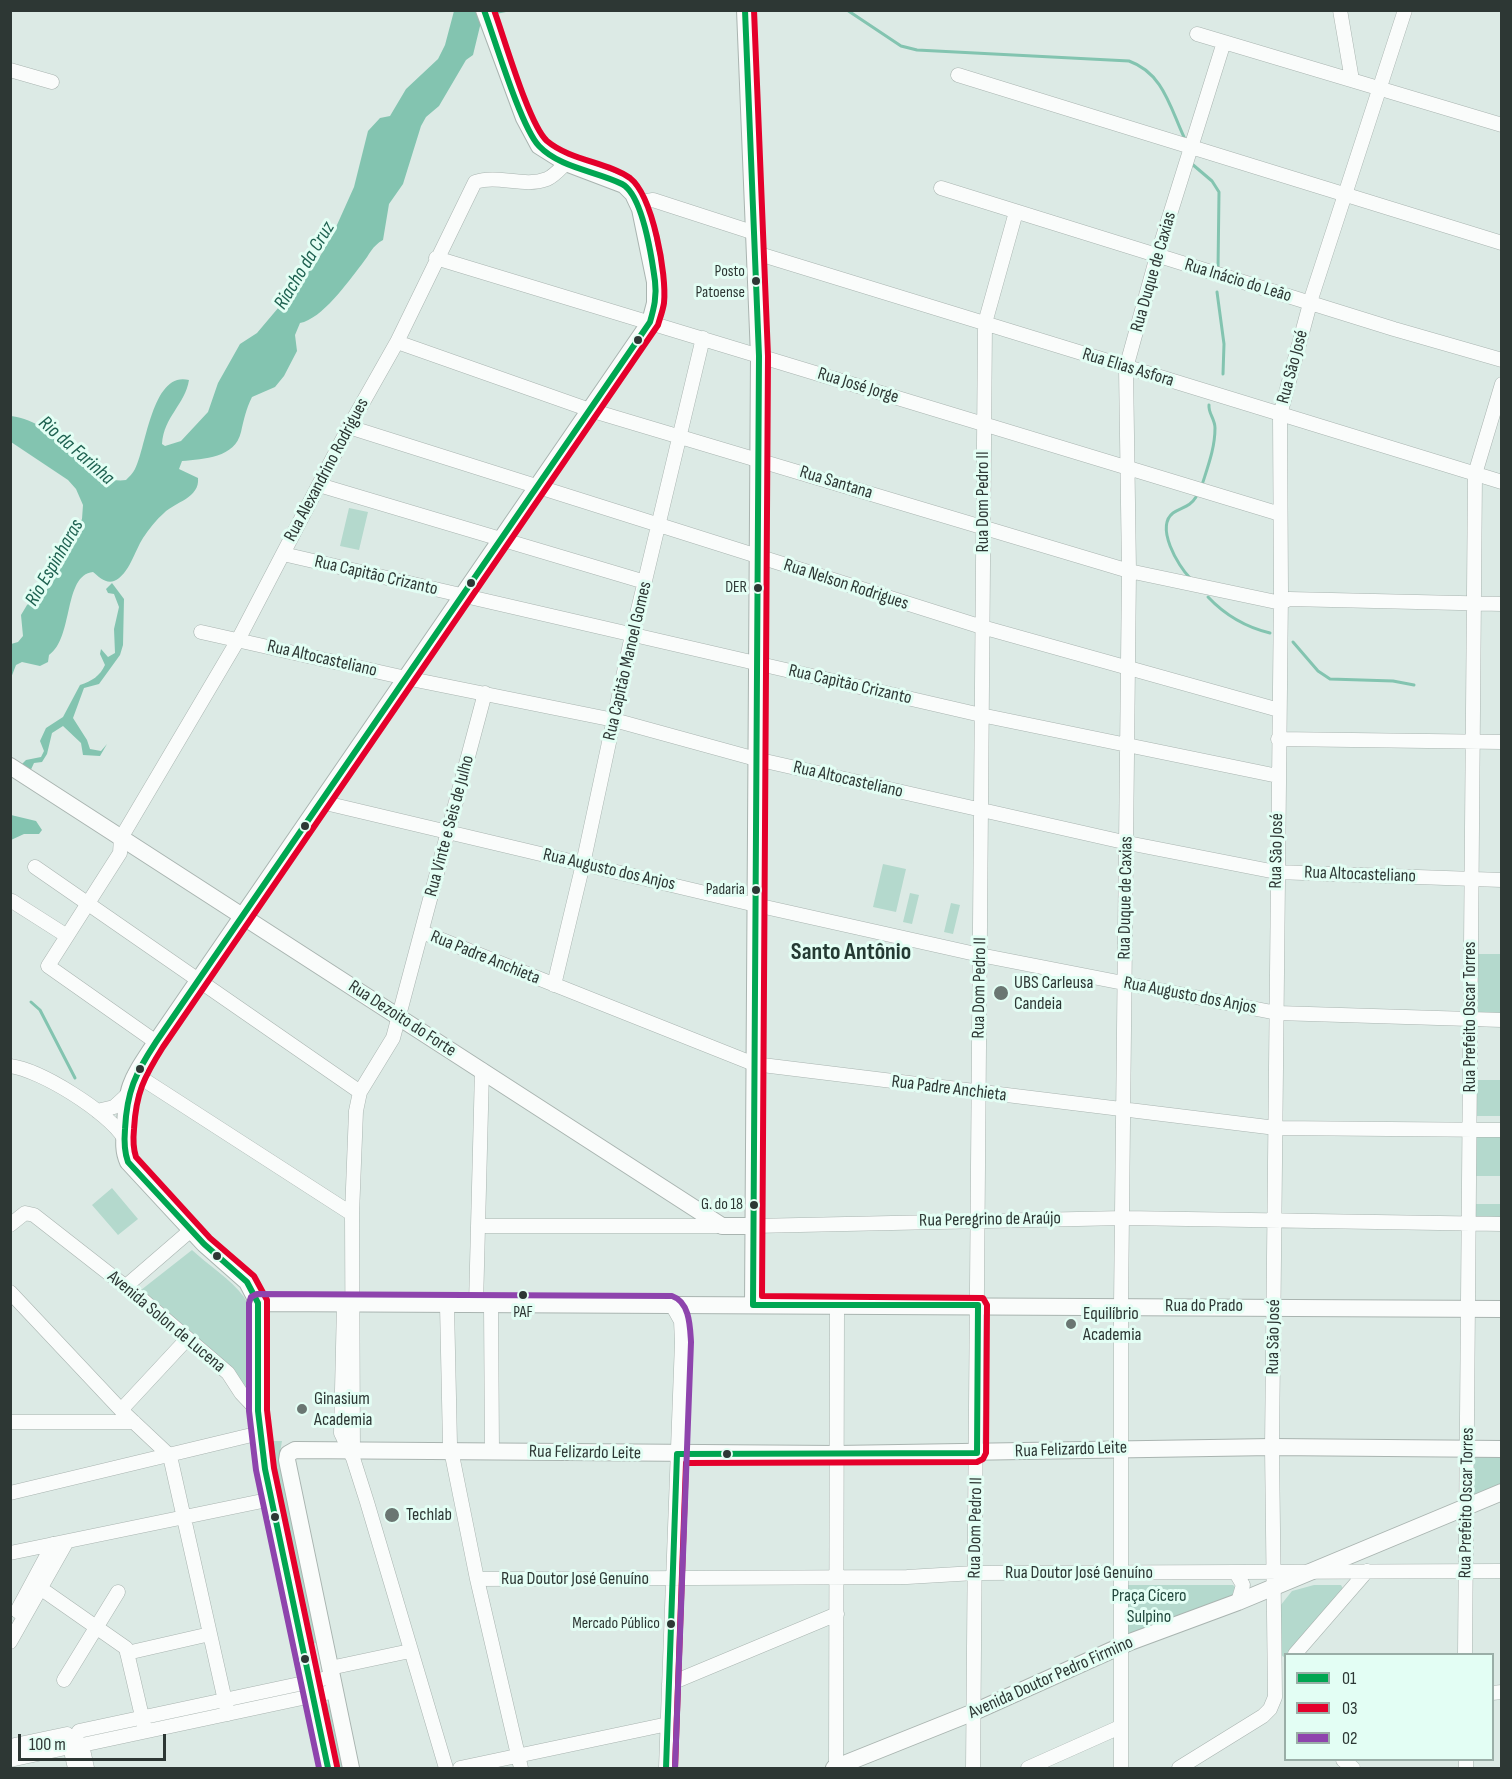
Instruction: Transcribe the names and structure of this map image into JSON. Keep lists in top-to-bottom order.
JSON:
{
  "streets": {
    "main road": [
      "Rua Dezoito do Forte",
      "Rua Peregrino de Araújo",
      "Rua do Prado",
      "Rua Felizardo Leite",
      "Avenida Doutor Pedro Firmino"
    ],
    "street": [
      "Rua Duque de Caxias",
      "Rua Inácio do Leão",
      "Rua São José",
      "Rua Elias Asfora",
      "Rua José Jorge",
      "Rua Alexandrino Rodrigues",
      "Rua Santana",
      "Rua Dom Pedro II",
      "Rua Capitão Crizanto",
      "Rua Nelson Rodrigues",
      "Rua Altocasteliano",
      "Rua Capitão Manoel Gomes",
      "Rua Vinte e Seis de Julho",
      "Rua Augusto dos Anjos",
      "Rua Padre Anchieta",
      "Rua Prefeito Oscar Torres",
      "Avenida Solon de Lucena",
      "Rua Doutor José Genuíno"
    ]
  },
  "crossings": [
    ["Rua Duque de Caxias", "Rua Inácio do Leão"],
    ["Rua Duque de Caxias", "Rua Elias Asfora"],
    ["Rua Duque de Caxias", "Rua José Jorge"],
    ["Rua Duque de Caxias", "Rua Santana"],
    ["Rua Duque de Caxias", "Rua Capitão Crizanto"],
    ["Rua Duque de Caxias", "Rua Nelson Rodrigues"],
    ["Rua Duque de Caxias", "Rua Altocasteliano"],
    ["Rua Duque de Caxias", "Rua Augusto dos Anjos"],
    ["Rua Duque de Caxias", "Rua Padre Anchieta"],
    ["Rua Duque de Caxias", "Rua Peregrino de Araújo"],
    ["Rua Duque de Caxias", "Rua do Prado"],
    ["Rua Duque de Caxias", "Rua Felizardo Leite"],
    ["Rua Duque de Caxias", "Rua Doutor José Genuíno"],
    ["Rua Duque de Caxias", "Avenida Doutor Pedro Firmino"],
    ["Rua Inácio do Leão", "Rua São José"],
    ["Rua Inácio do Leão", "Rua Dom Pedro II"],
    ["Rua São José", "Rua Elias Asfora"],
    ["Rua São José", "Rua José Jorge"],
    ["Rua São José", "Rua Santana"],
    ["Rua São José", "Rua Capitão Crizanto"],
    ["Rua São José", "Rua Nelson Rodrigues"],
    ["Rua São José", "Rua Altocasteliano"],
    ["Rua São José", "Rua Augusto dos Anjos"],
    ["Rua São José", "Rua Padre Anchieta"],
    ["Rua São José", "Rua Peregrino de Araújo"],
    ["Rua São José", "Rua do Prado"],
    ["Rua São José", "Rua Felizardo Leite"],
    ["Rua São José", "Rua Doutor José Genuíno"],
    ["Rua São José", "Avenida Doutor Pedro Firmino"],
    ["Rua Elias Asfora", "Rua Dom Pedro II"],
    ["Rua Elias Asfora", "Rua Prefeito Oscar Torres"],
    ["Rua José Jorge", "Rua Alexandrino Rodrigues"],
    ["Rua José Jorge", "Rua Dom Pedro II"],
    ["Rua José Jorge", "Rua Capitão Manoel Gomes"],
    ["Rua Alexandrino Rodrigues", "Rua Santana"],
    ["Rua Alexandrino Rodrigues", "Rua Capitão Crizanto"],
    ["Rua Alexandrino Rodrigues", "Rua Nelson Rodrigues"],
    ["Rua Alexandrino Rodrigues", "Rua Altocasteliano"],
    ["Rua Alexandrino Rodrigues", "Rua Dezoito do Forte"],
    ["Rua Santana", "Rua Dom Pedro II"],
    ["Rua Santana", "Rua Capitão Manoel Gomes"],
    ["Rua Santana", "Rua Prefeito Oscar Torres"],
    ["Rua Dom Pedro II", "Rua Capitão Crizanto"],
    ["Rua Dom Pedro II", "Rua Nelson Rodrigues"],
    ["Rua Dom Pedro II", "Rua Altocasteliano"],
    ["Rua Dom Pedro II", "Rua Augusto dos Anjos"],
    ["Rua Dom Pedro II", "Rua Padre Anchieta"],
    ["Rua Dom Pedro II", "Rua Peregrino de Araújo"],
    ["Rua Dom Pedro II", "Rua do Prado"],
    ["Rua Dom Pedro II", "Rua Felizardo Leite"],
    ["Rua Dom Pedro II", "Rua Doutor José Genuíno"],
    ["Rua Dom Pedro II", "Avenida Doutor Pedro Firmino"],
    ["Rua Capitão Crizanto", "Rua Capitão Manoel Gomes"],
    ["Rua Nelson Rodrigues", "Rua Capitão Manoel Gomes"],
    ["Rua Altocasteliano", "Rua Capitão Manoel Gomes"],
    ["Rua Altocasteliano", "Rua Vinte e Seis de Julho"],
    ["Rua Altocasteliano", "Rua Prefeito Oscar Torres"],
    ["Rua Capitão Manoel Gomes", "Rua Augusto dos Anjos"],
    ["Rua Capitão Manoel Gomes", "Rua Padre Anchieta"],
    ["Rua Vinte e Seis de Julho", "Rua Augusto dos Anjos"],
    ["Rua Vinte e Seis de Julho", "Rua Padre Anchieta"],
    ["Rua Vinte e Seis de Julho", "Rua Dezoito do Forte"],
    ["Rua Vinte e Seis de Julho", "Rua do Prado"],
    ["Rua Vinte e Seis de Julho", "Rua Felizardo Leite"],
    ["Rua Augusto dos Anjos", "Rua Prefeito Oscar Torres"],
    ["Rua Padre Anchieta", "Rua Prefeito Oscar Torres"],
    ["Rua Prefeito Oscar Torres", "Rua Peregrino de Araújo"],
    ["Rua Prefeito Oscar Torres", "Rua do Prado"],
    ["Rua Prefeito Oscar Torres", "Rua Felizardo Leite"],
    ["Rua Prefeito Oscar Torres", "Avenida Doutor Pedro Firmino"],
    ["Rua Dezoito do Forte", "Rua Peregrino de Araújo"],
    ["Rua Doutor José Genuíno", "Avenida Doutor Pedro Firmino"]
  ],
  "districts": ["Santo Antônio"],
  "water": ["Riacho da Cruz", "Rio da Farinha", "Rio Espinharas"],
  "parks": ["Praça Cícero Sulpino"],
  "places": [
    "Posto Patoense",
    "DER",
    "Padaria",
    "UBS Carleusa Candeia",
    "G. do 18",
    "PAF",
    "Equilíbrio Academia",
    "Ginasium Academia",
    "Techlab",
    "Mercado Público"
  ],
  "lines": ["transit line 01", "transit line 03", "transit line 02"],
  "legend": ["01", "03", "02"],
  "scale_bar": "100 m"
}
